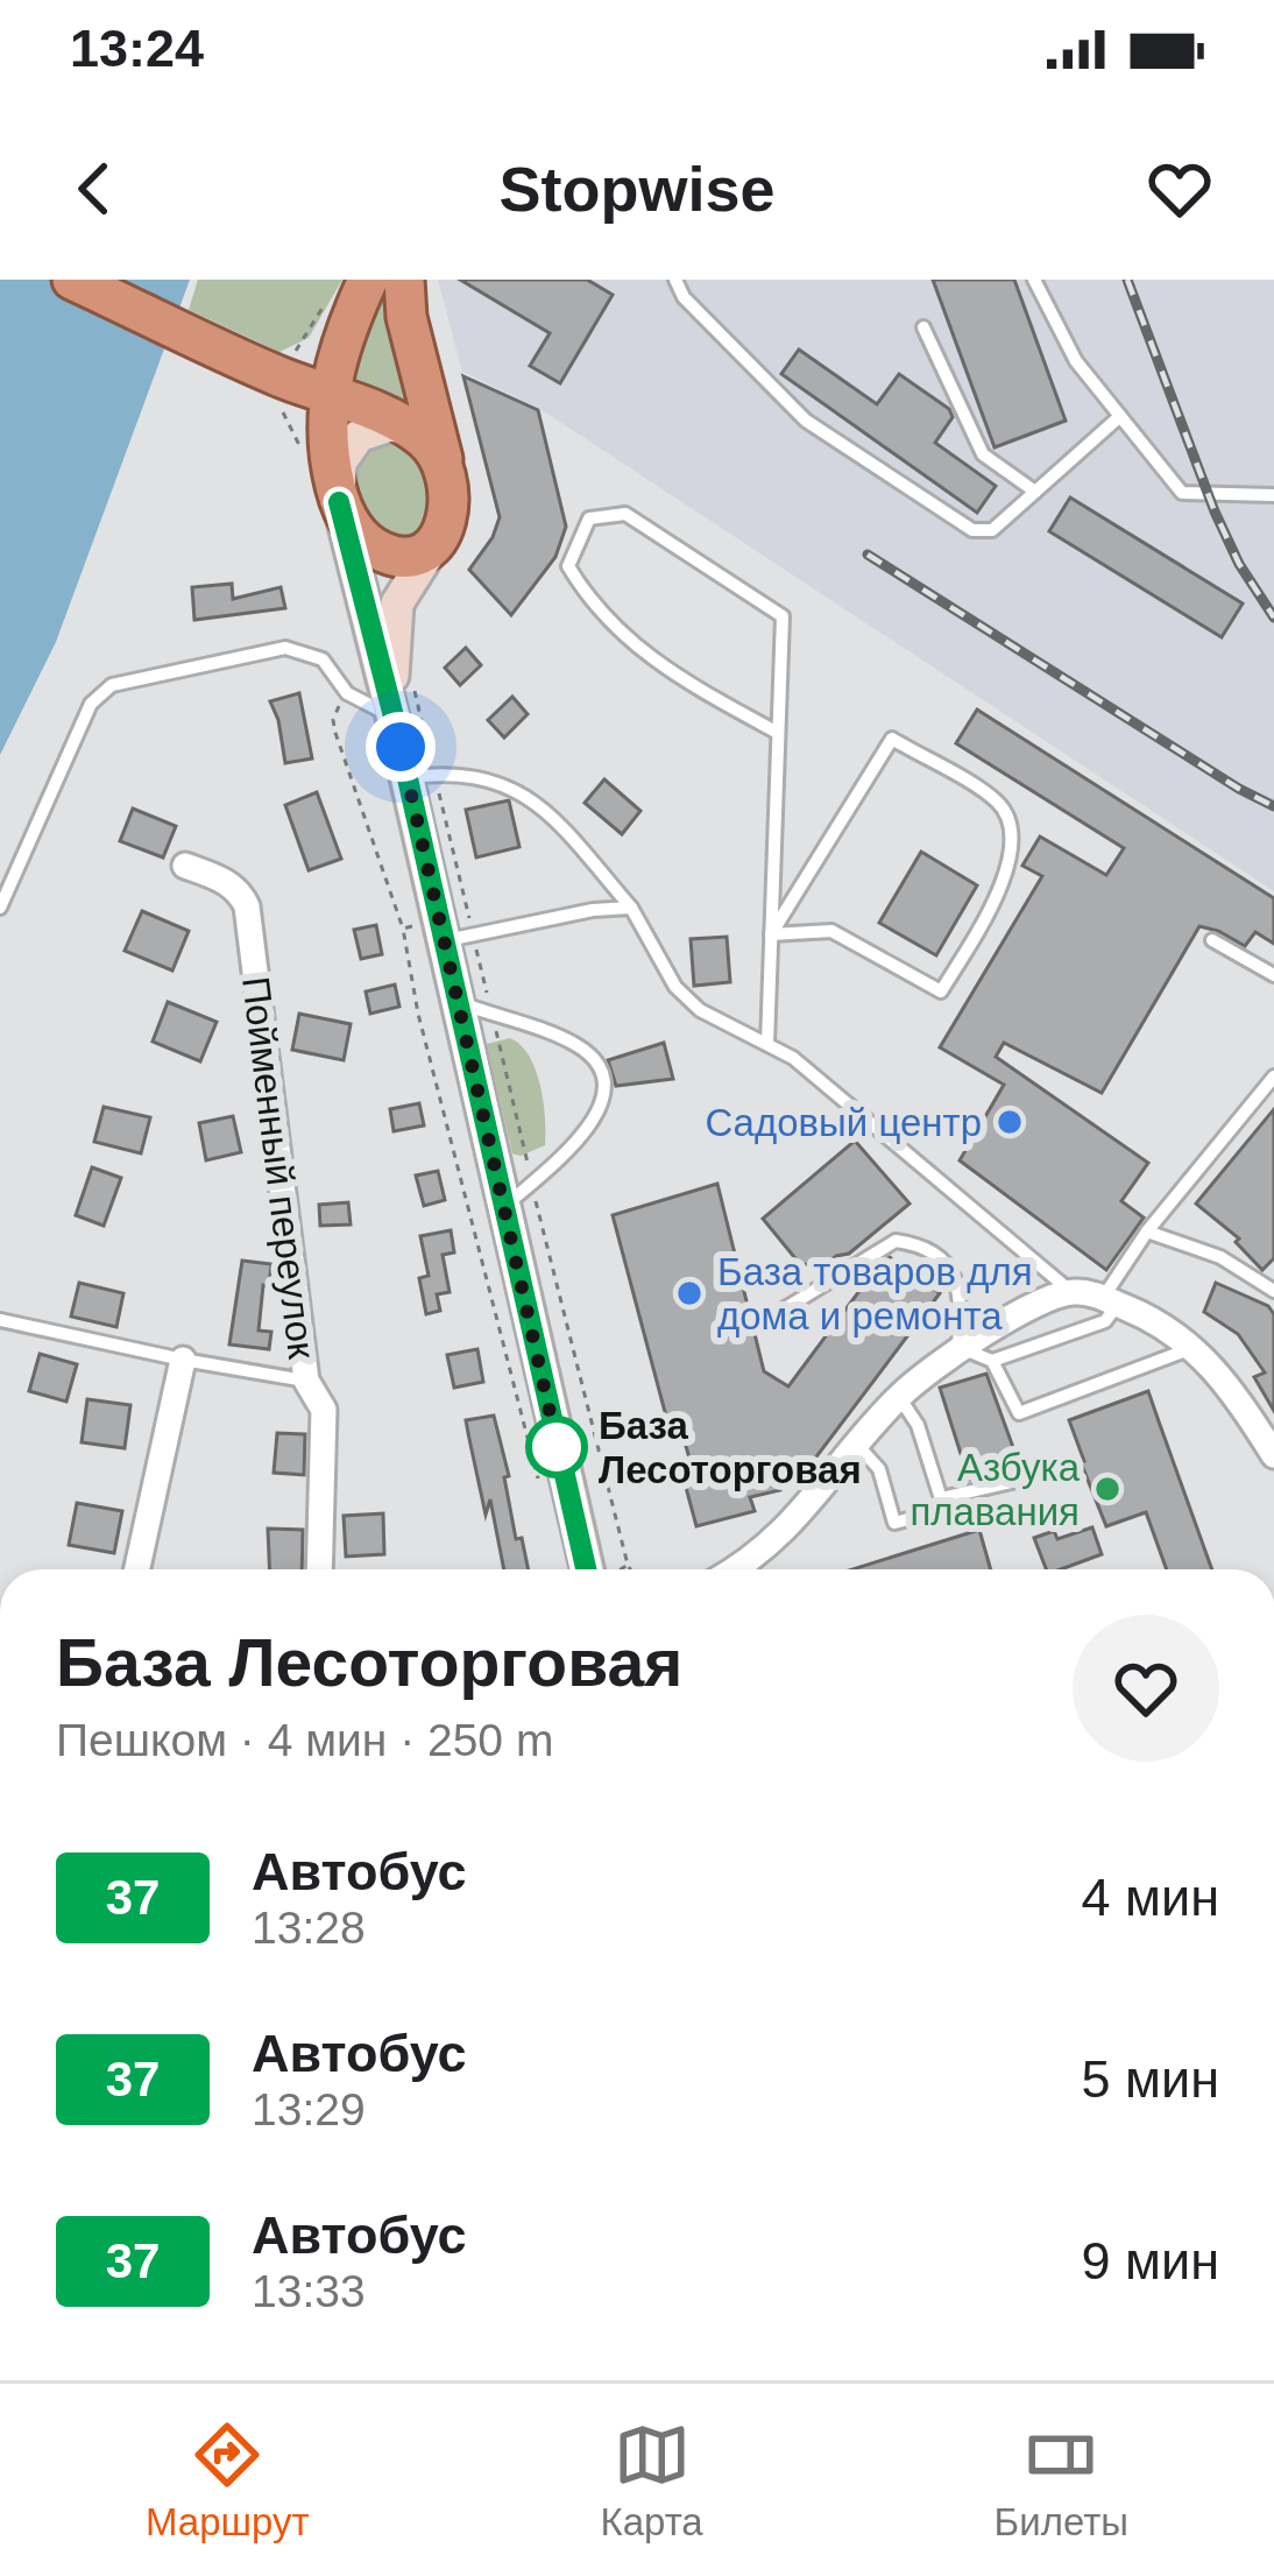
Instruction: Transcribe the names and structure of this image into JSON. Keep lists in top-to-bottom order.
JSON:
{
  "streets": {
    "street": ["Пойменный переулок"]
  },
  "places": [
    "Садовый центр",
    "База товаров для дома и ремонта",
    "База Лесоторговая",
    "Азбука плавания"
  ],
  "lines": ["bus line 37"],
  "page": {
    "status": "13:24",
    "header": "Stopwise",
    "heading": ["База Лесоторговая", "Пешком · 4 мин · 250 m"],
    "list": [
      {
        "mark": "37",
        "name": "Автобус",
        "note": "13:28",
        "value": "4 мин"
      },
      {
        "mark": "37",
        "name": "Автобус",
        "note": "13:29",
        "value": "5 мин"
      },
      {
        "mark": "37",
        "name": "Автобус",
        "note": "13:33",
        "value": "9 мин"
      }
    ],
    "tabs": ["Маршрут", "Карта", "Билеты"]
  }
}
